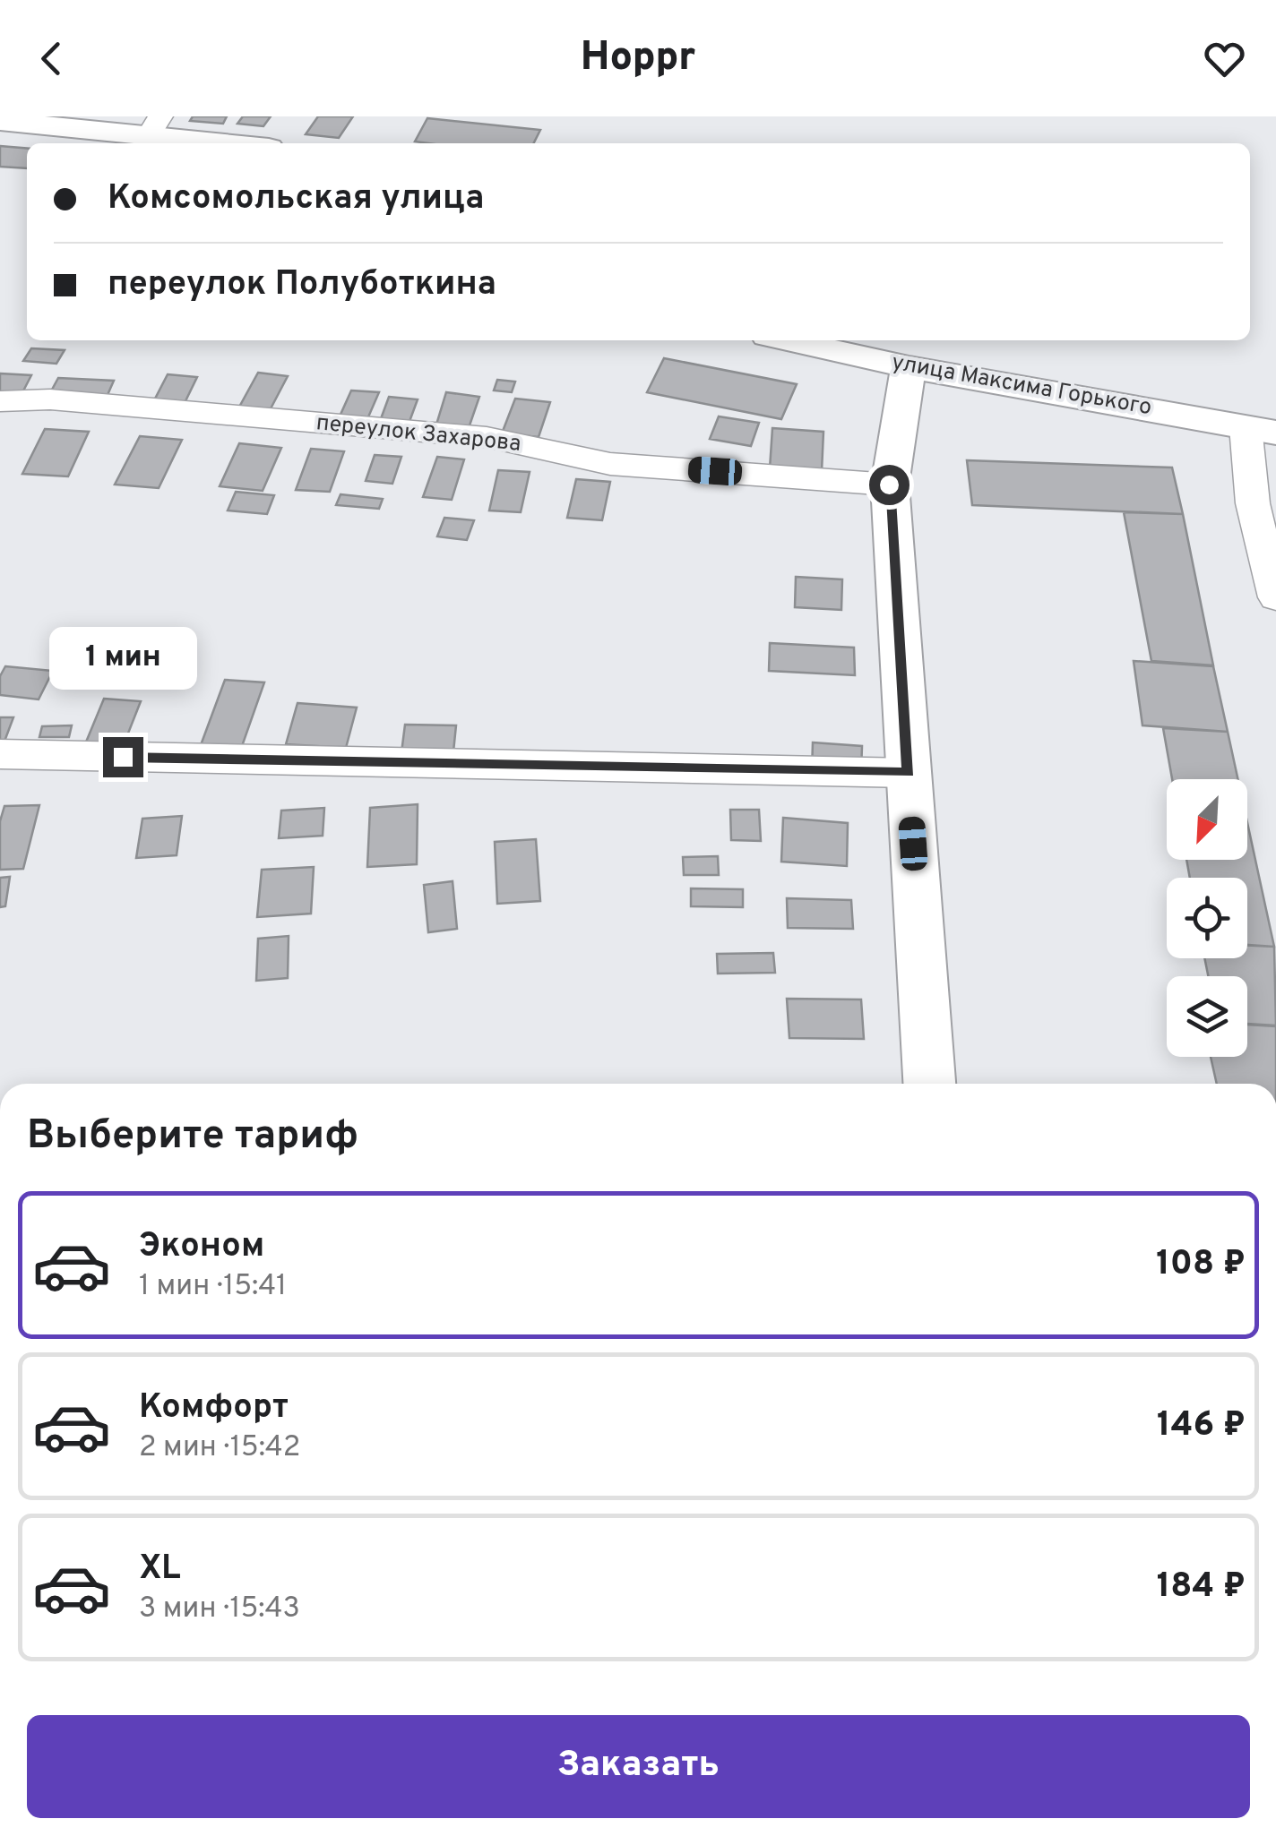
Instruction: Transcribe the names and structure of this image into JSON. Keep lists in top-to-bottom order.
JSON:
{
  "streets": {
    "main road": ["улица Максима Горького"],
    "street": ["переулок Захарова"]
  },
  "north": "bottom left",
  "page": {
    "header": "Hoppr",
    "banner": ["Комсомольская улица", "переулок Полуботкина"],
    "bubble": "1 мин",
    "heading": "Выберите тариф",
    "list": [
      {
        "name": "Эконом",
        "note": "1 мин · 15:41",
        "value": "108 ₽"
      },
      {
        "name": "Комфорт",
        "note": "2 мин · 15:42",
        "value": "146 ₽"
      },
      {
        "name": "XL",
        "note": "3 мин · 15:43",
        "value": "184 ₽"
      }
    ],
    "buttons": "Заказать"
  }
}
